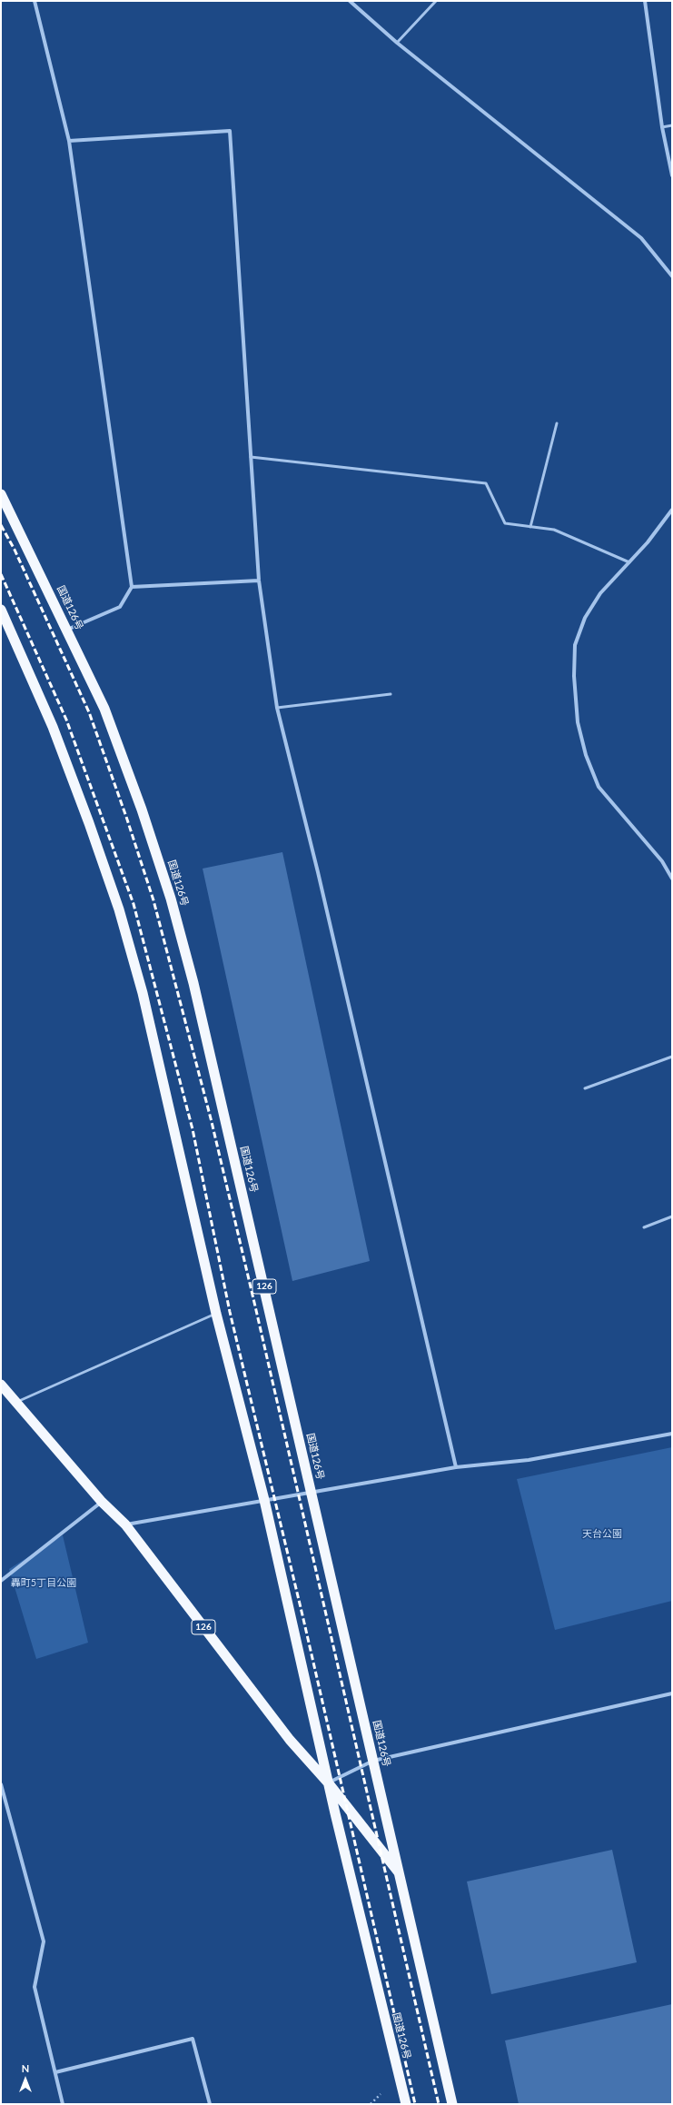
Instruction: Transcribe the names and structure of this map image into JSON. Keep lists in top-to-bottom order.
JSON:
{
  "streets": {
    "highway": ["国道126号", "126"]
  },
  "parks": ["天台公園", "轟町5丁目公園"],
  "north": "top"
}
